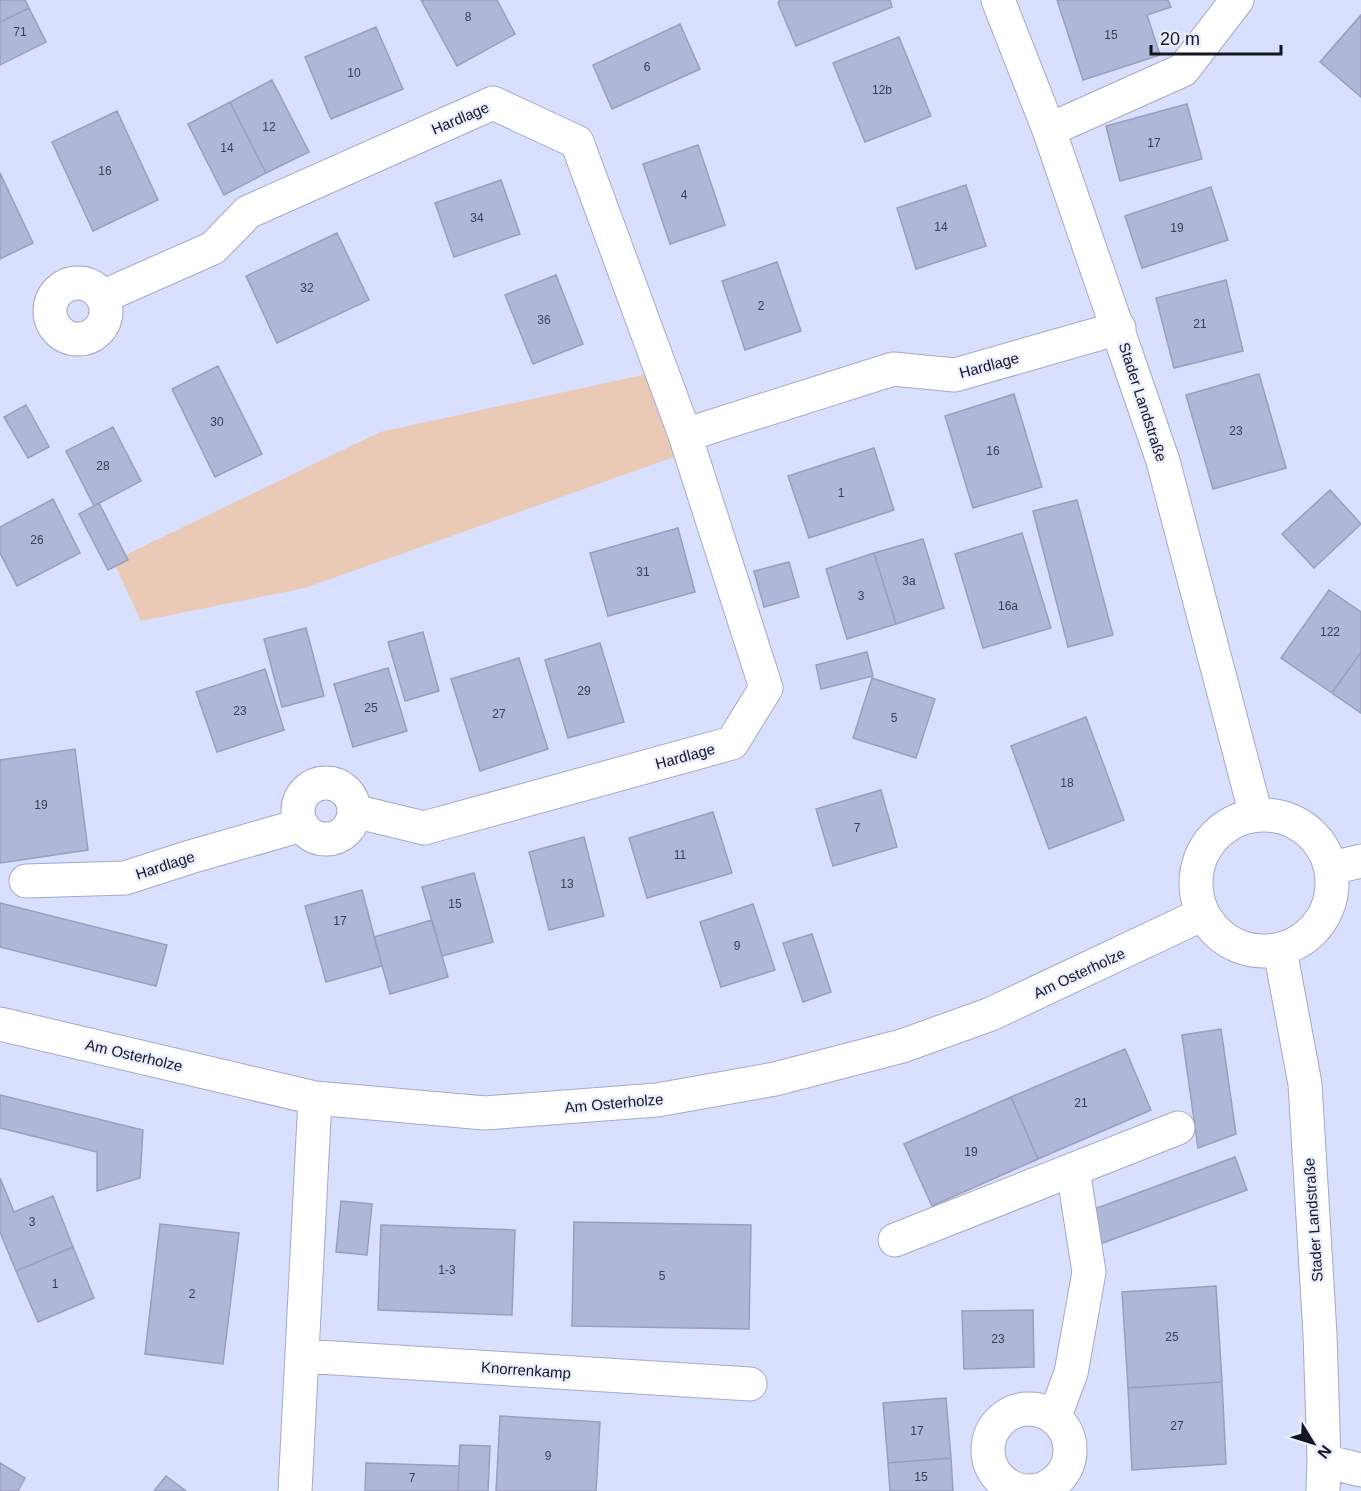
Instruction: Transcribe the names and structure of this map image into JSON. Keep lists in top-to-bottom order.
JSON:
{
  "streets": {
    "street": [
      "Hardlage",
      "Stader Landstraße",
      "Am Osterholze",
      "Knorrenkamp"
    ]
  },
  "crossings": [
    ["Hardlage", "Stader Landstraße"],
    ["Stader Landstraße", "Am Osterholze"]
  ],
  "house_numbers": [
    "8",
    "71",
    "15",
    "6",
    "10",
    "12b",
    "12",
    "17",
    "14",
    "16",
    "4",
    "34",
    "14",
    "19",
    "32",
    "2",
    "36",
    "21",
    "30",
    "23",
    "16",
    "28",
    "1",
    "26",
    "31",
    "3a",
    "3",
    "16a",
    "122",
    "29",
    "25",
    "23",
    "27",
    "5",
    "18",
    "19",
    "7",
    "11",
    "13",
    "15",
    "17",
    "9",
    "21",
    "19",
    "3",
    "1-3",
    "5",
    "1",
    "2",
    "25",
    "23",
    "27",
    "17",
    "9",
    "15",
    "7"
  ],
  "scale_bar": "20 m",
  "north": "bottom right"
}
